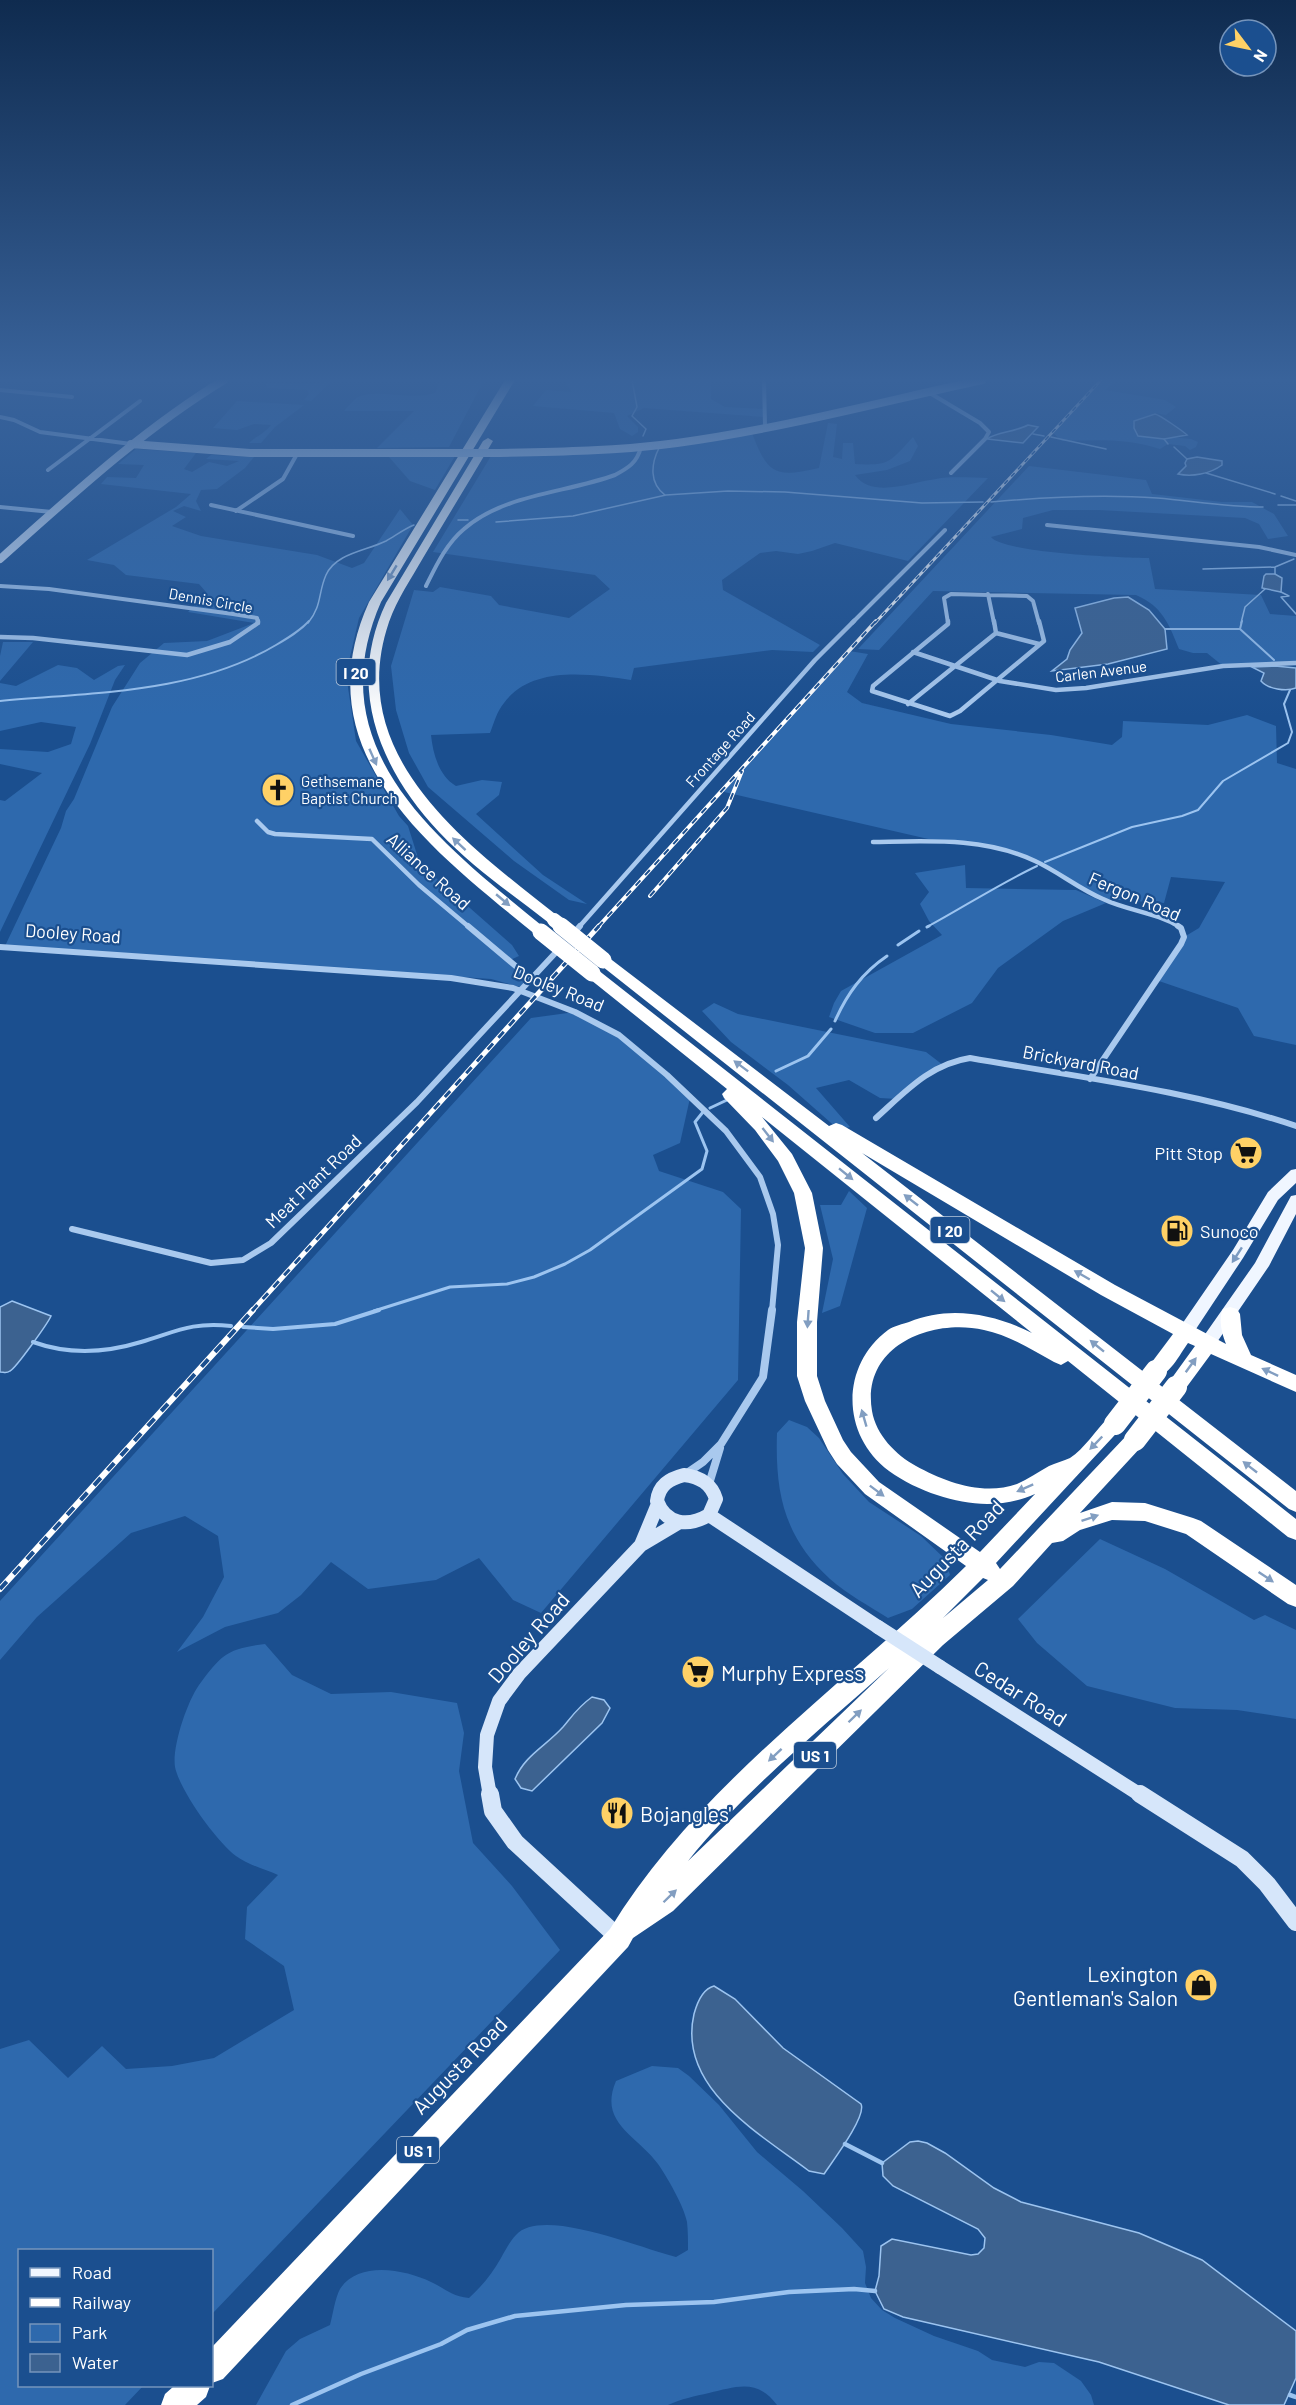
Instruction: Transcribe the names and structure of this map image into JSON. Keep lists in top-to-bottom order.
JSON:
{
  "streets": {
    "highway": ["I 20", "Augusta Road", "US 1"],
    "street": [
      "Dennis Circle",
      "Carlen Avenue",
      "Frontage Road",
      "Alliance Road",
      "Fergon Road",
      "Dooley Road",
      "Brickyard Road",
      "Meat Plant Road",
      "Cedar Road"
    ]
  },
  "crossings": [
    ["Frontage Road", "Alliance Road"],
    ["Frontage Road", "Dooley Road"],
    ["Frontage Road", "Meat Plant Road"],
    ["Fergon Road", "Brickyard Road"],
    ["Dooley Road", "Meat Plant Road"],
    ["Dooley Road", "Augusta Road"],
    ["Dooley Road", "Cedar Road"]
  ],
  "places": {
    "church": ["Gethsemane Baptist Church"],
    "supermarket": ["Pitt Stop", "Murphy Express"],
    "fuel station": ["Sunoco"],
    "restaurant": ["Bojangles'"],
    "shop": ["Lexington Gentleman's Salon"]
  },
  "legend": [
    "Road",
    "Railway",
    "Park",
    "Water"
  ],
  "north": "bottom right"
}
